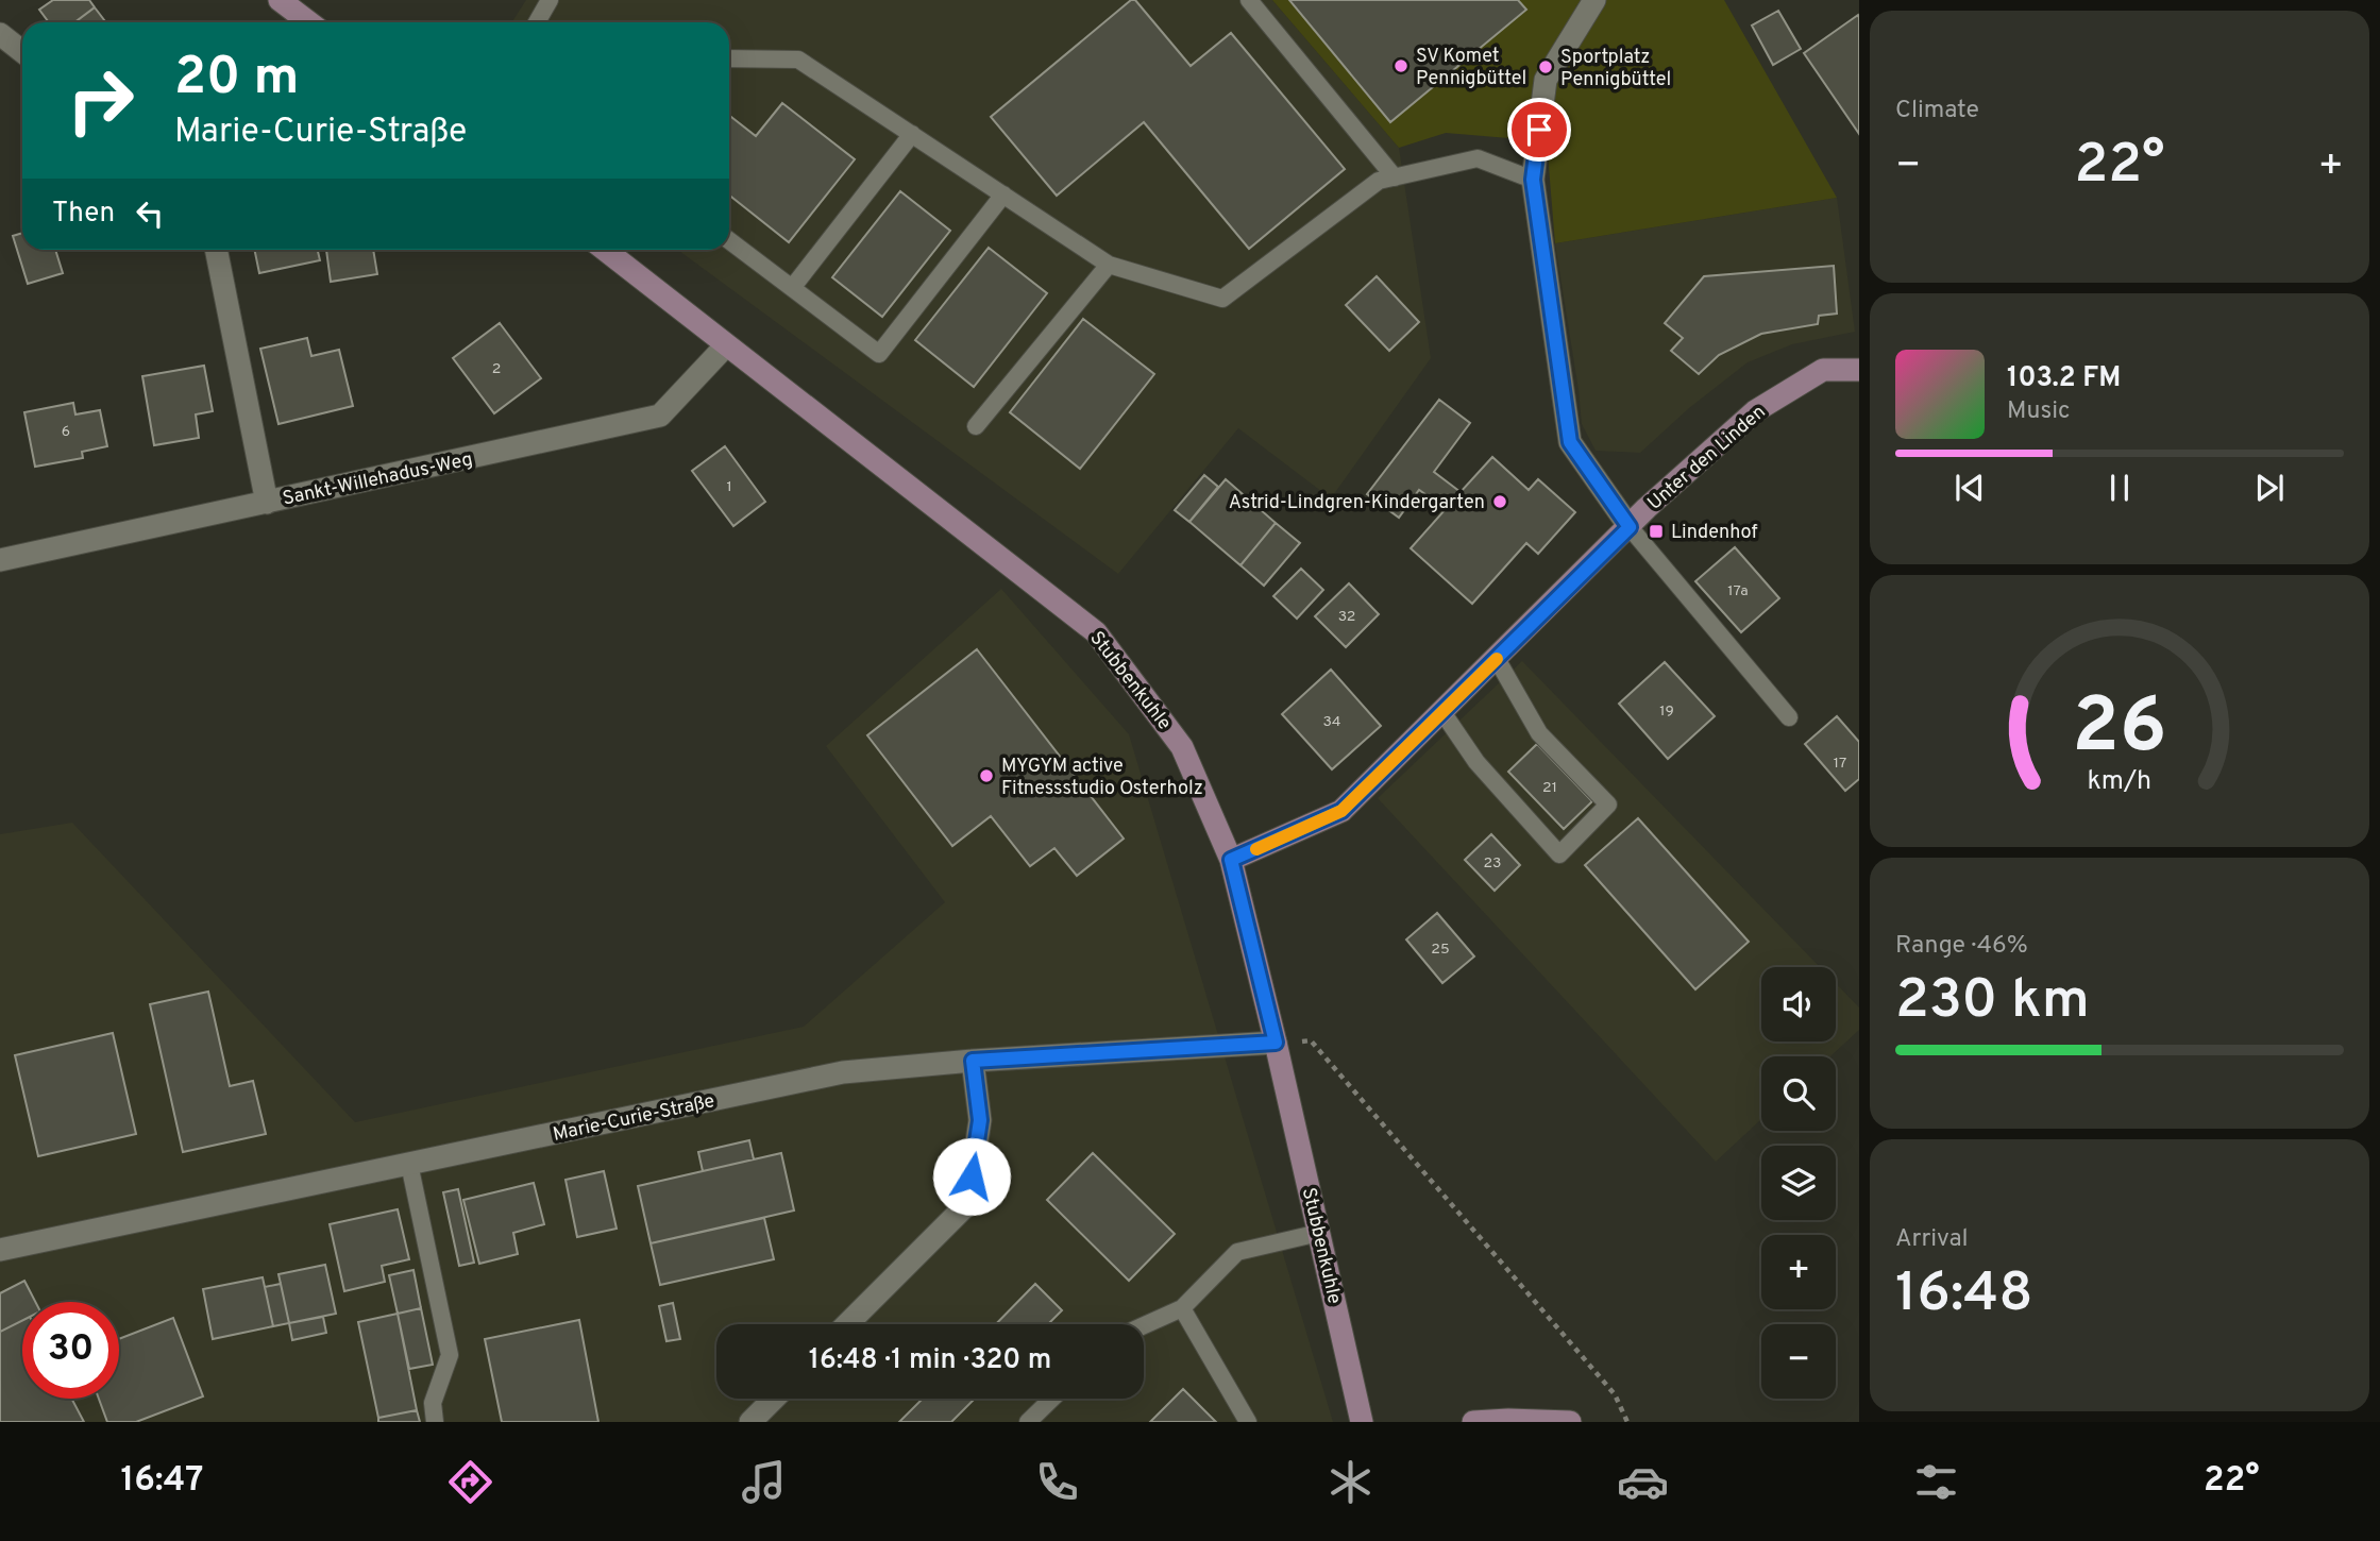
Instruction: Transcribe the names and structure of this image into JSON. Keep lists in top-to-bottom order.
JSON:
{
  "streets": {
    "main road": ["Unter den Linden", "Stubbenkuhle"],
    "street": ["Sankt-Willehadus-Weg", "Marie-Curie-Straße"]
  },
  "crossings": [
    ["Unter den Linden", "Stubbenkuhle"],
    ["Sankt-Willehadus-Weg", "Stubbenkuhle"],
    ["Stubbenkuhle", "Marie-Curie-Straße"]
  ],
  "places": {
    "other": [
      "SV Komet Pennigbüttel",
      "Sportplatz Pennigbüttel",
      "Astrid-Lindgren-Kindergarten",
      "MYGYM active Fitnessstudio Osterholz"
    ],
    "transit": ["Lindenhof"]
  },
  "house_numbers": [
    "2",
    "6",
    "1",
    "17a",
    "32",
    "19",
    "34",
    "17",
    "21",
    "23",
    "25"
  ],
  "page": {
    "tile": [
      "Climate",
      ["Range · 46%", "230 km"],
      ["Arrival", "16:48"]
    ],
    "turn": ["20 m", "Marie-Curie-Straße"],
    "heat": ["−", "22°", "+"],
    "then": "Then",
    "song": ["103.2 FM", "Music"],
    "map_buttons": ["+", "−"],
    "limit": "30",
    "trip": "16:48 · 1 min · 320 m",
    "tabs": ["16:47", "22°"],
    "gauge": ["26", "km/h"]
  }
}
